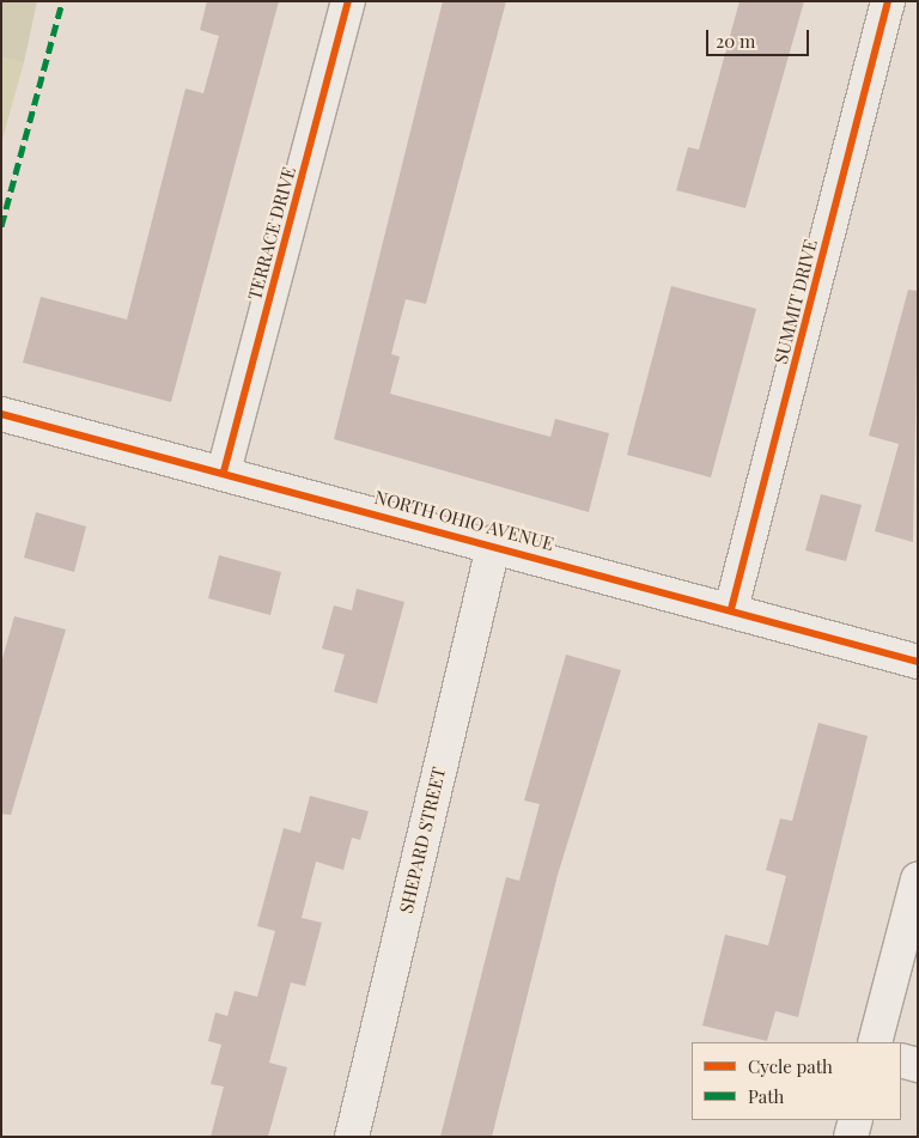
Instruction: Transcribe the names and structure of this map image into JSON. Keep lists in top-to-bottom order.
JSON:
{
  "streets": {
    "street": [
      "TERRACE DRIVE",
      "SUMMIT DRIVE",
      "NORTH OHIO AVENUE",
      "SHEPARD STREET"
    ]
  },
  "crossings": [
    ["TERRACE DRIVE", "NORTH OHIO AVENUE"],
    ["SUMMIT DRIVE", "NORTH OHIO AVENUE"],
    ["NORTH OHIO AVENUE", "SHEPARD STREET"]
  ],
  "legend": ["Cycle path", "Path"],
  "scale_bar": "20 m"
}
